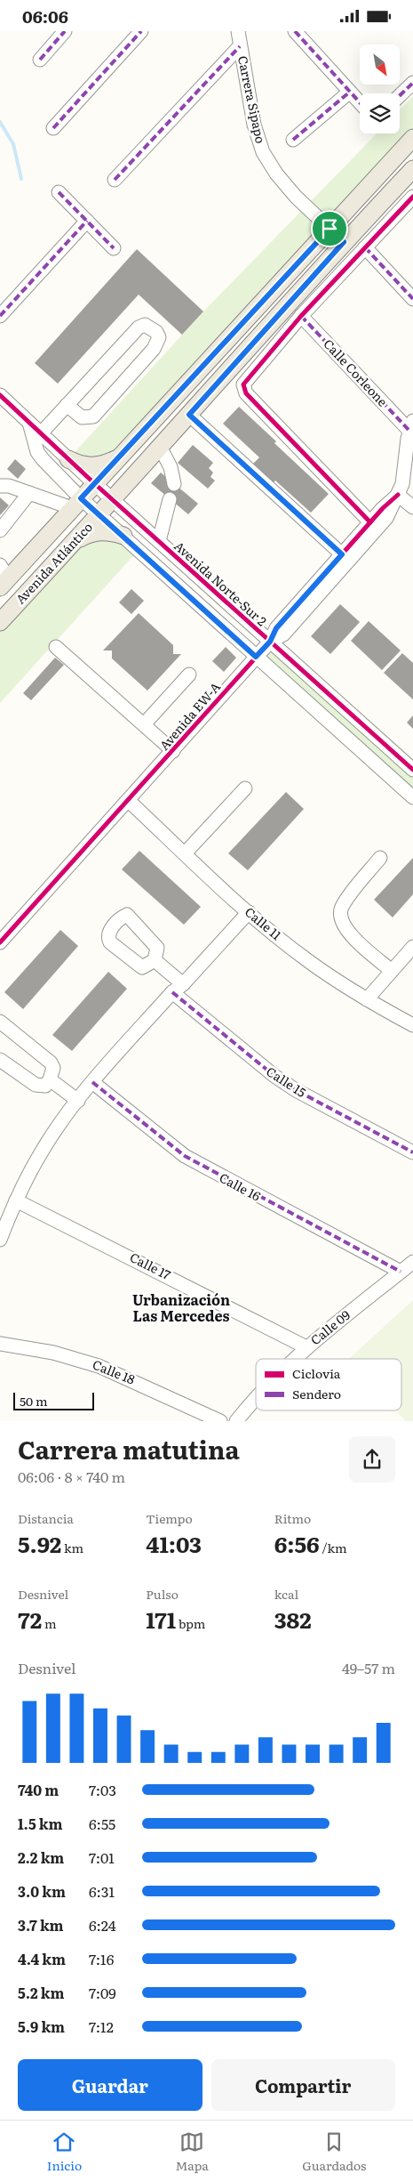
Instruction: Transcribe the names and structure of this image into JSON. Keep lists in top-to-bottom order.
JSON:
{
  "streets": {
    "main road": ["Avenida Atlántico"],
    "street": [
      "Carrera Sipapo",
      "Calle Corleone",
      "Avenida Norte-Sur 2",
      "Avenida EW-A",
      "Calle 11",
      "Calle 15",
      "Calle 16",
      "Calle 17",
      "Calle 09",
      "Calle 18"
    ]
  },
  "crossings": [
    ["Carrera Sipapo", "Avenida Atlántico"],
    ["Avenida Atlántico", "Avenida Norte-Sur 2"],
    ["Avenida Norte-Sur 2", "Avenida EW-A"],
    ["Avenida EW-A", "Calle 11"],
    ["Calle 16", "Calle 09"],
    ["Calle 17", "Calle 09"]
  ],
  "districts": ["Urbanización Las Mercedes"],
  "legend": ["Ciclovía", "Sendero"],
  "scale_bar": "50 m",
  "north": "bottom right",
  "page": {
    "status": "06:06",
    "scale": "50 m",
    "heading": ["Carrera matutina", "06:06 · 8 × 740 m"],
    "stats": [
      ["Distancia", "5.92 km"],
      ["Tiempo", "41:03"],
      ["Ritmo", "6:56 /km"],
      ["Desnivel", "72 m"],
      ["Pulso", "171 bpm"],
      ["kcal", "382"]
    ],
    "chart": ["Desnivel", "49–57 m"],
    "list": [
      {
        "name": "740 m",
        "note": "7:03"
      },
      {
        "name": "1.5 km",
        "note": "6:55"
      },
      {
        "name": "2.2 km",
        "note": "7:01"
      },
      {
        "name": "3.0 km",
        "note": "6:31"
      },
      {
        "name": "3.7 km",
        "note": "6:24"
      },
      {
        "name": "4.4 km",
        "note": "7:16"
      },
      {
        "name": "5.2 km",
        "note": "7:09"
      },
      {
        "name": "5.9 km",
        "note": "7:12"
      }
    ],
    "buttons": ["Guardar", "Compartir"],
    "tabs": ["Inicio", "Mapa", "Guardados"]
  }
}
